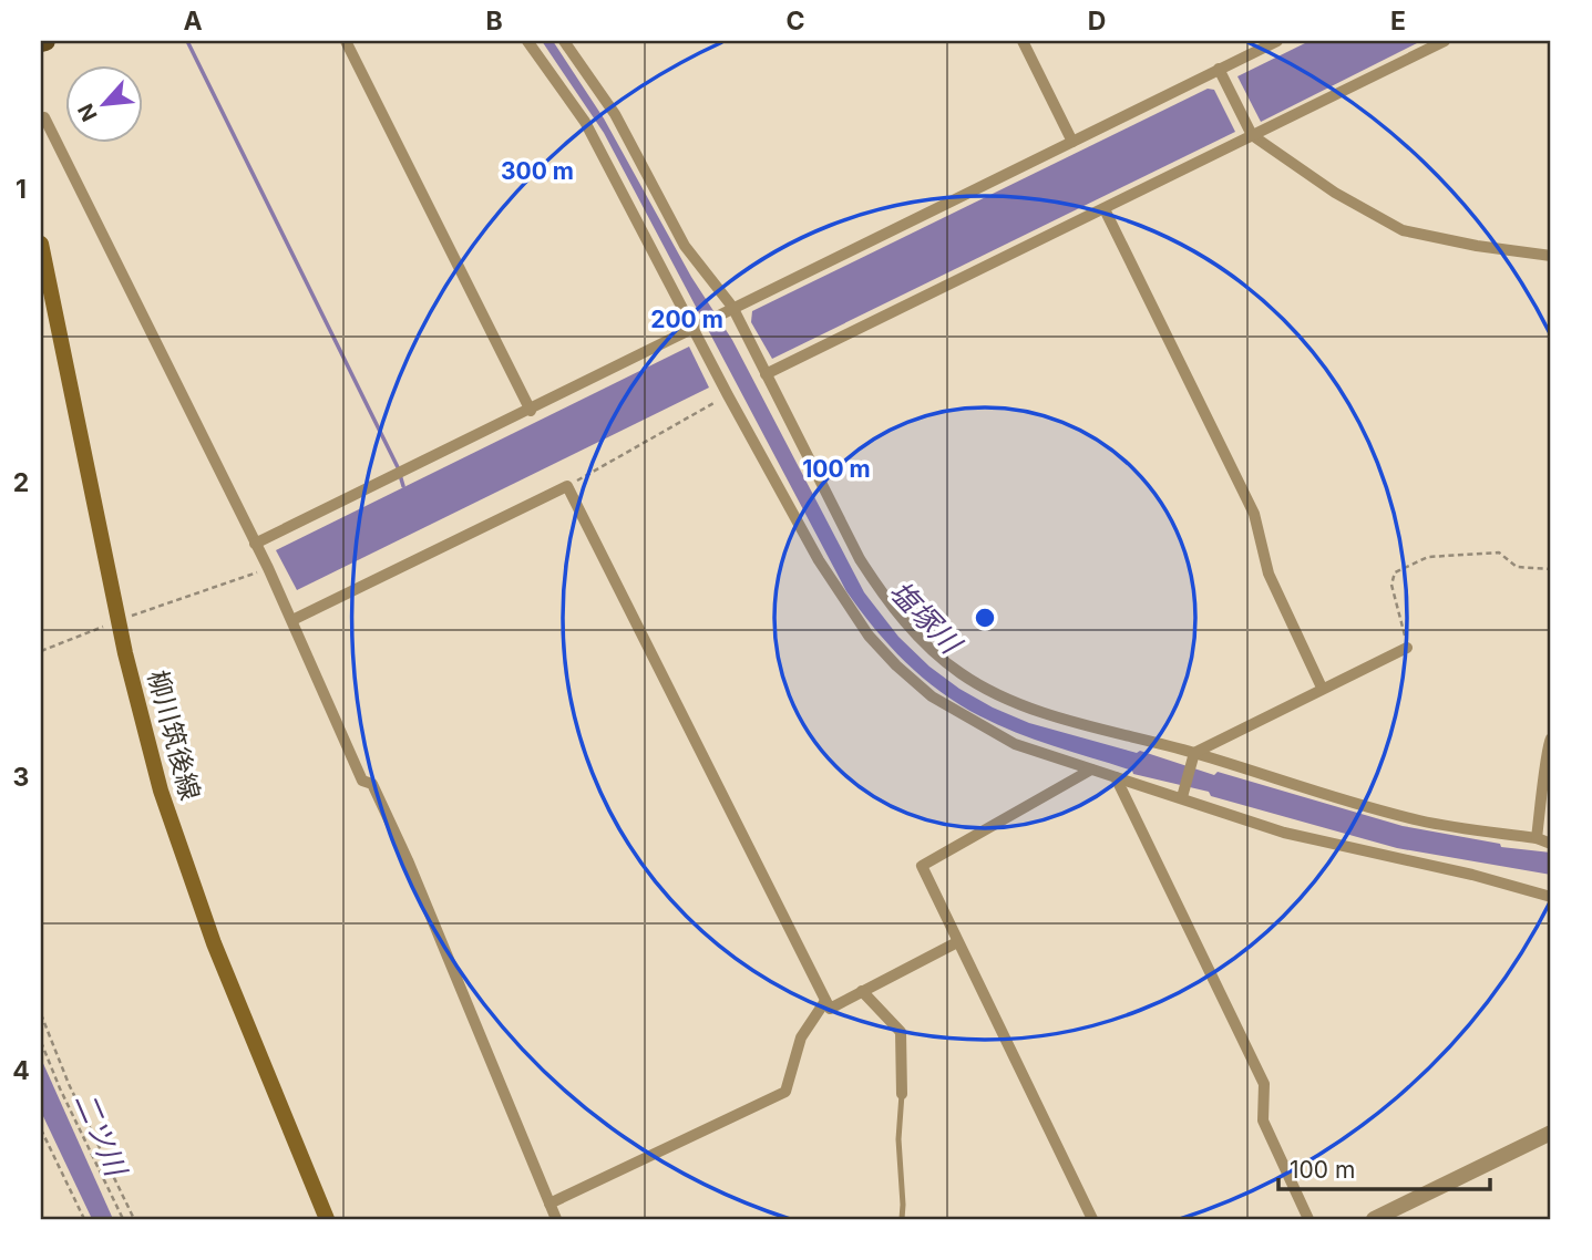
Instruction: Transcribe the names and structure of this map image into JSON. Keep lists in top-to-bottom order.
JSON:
{
  "streets": {
    "main road": ["柳川筑後線"]
  },
  "water": ["塩塚川", "二ツ川"],
  "scale_bar": "100 m",
  "north": "bottom left",
  "grid": {
    "columns": [
      "A",
      "B",
      "C",
      "D",
      "E"
    ],
    "rows": [
      "1",
      "2",
      "3",
      "4"
    ]
  },
  "rings": ["300 m", "200 m", "100 m"]
}
